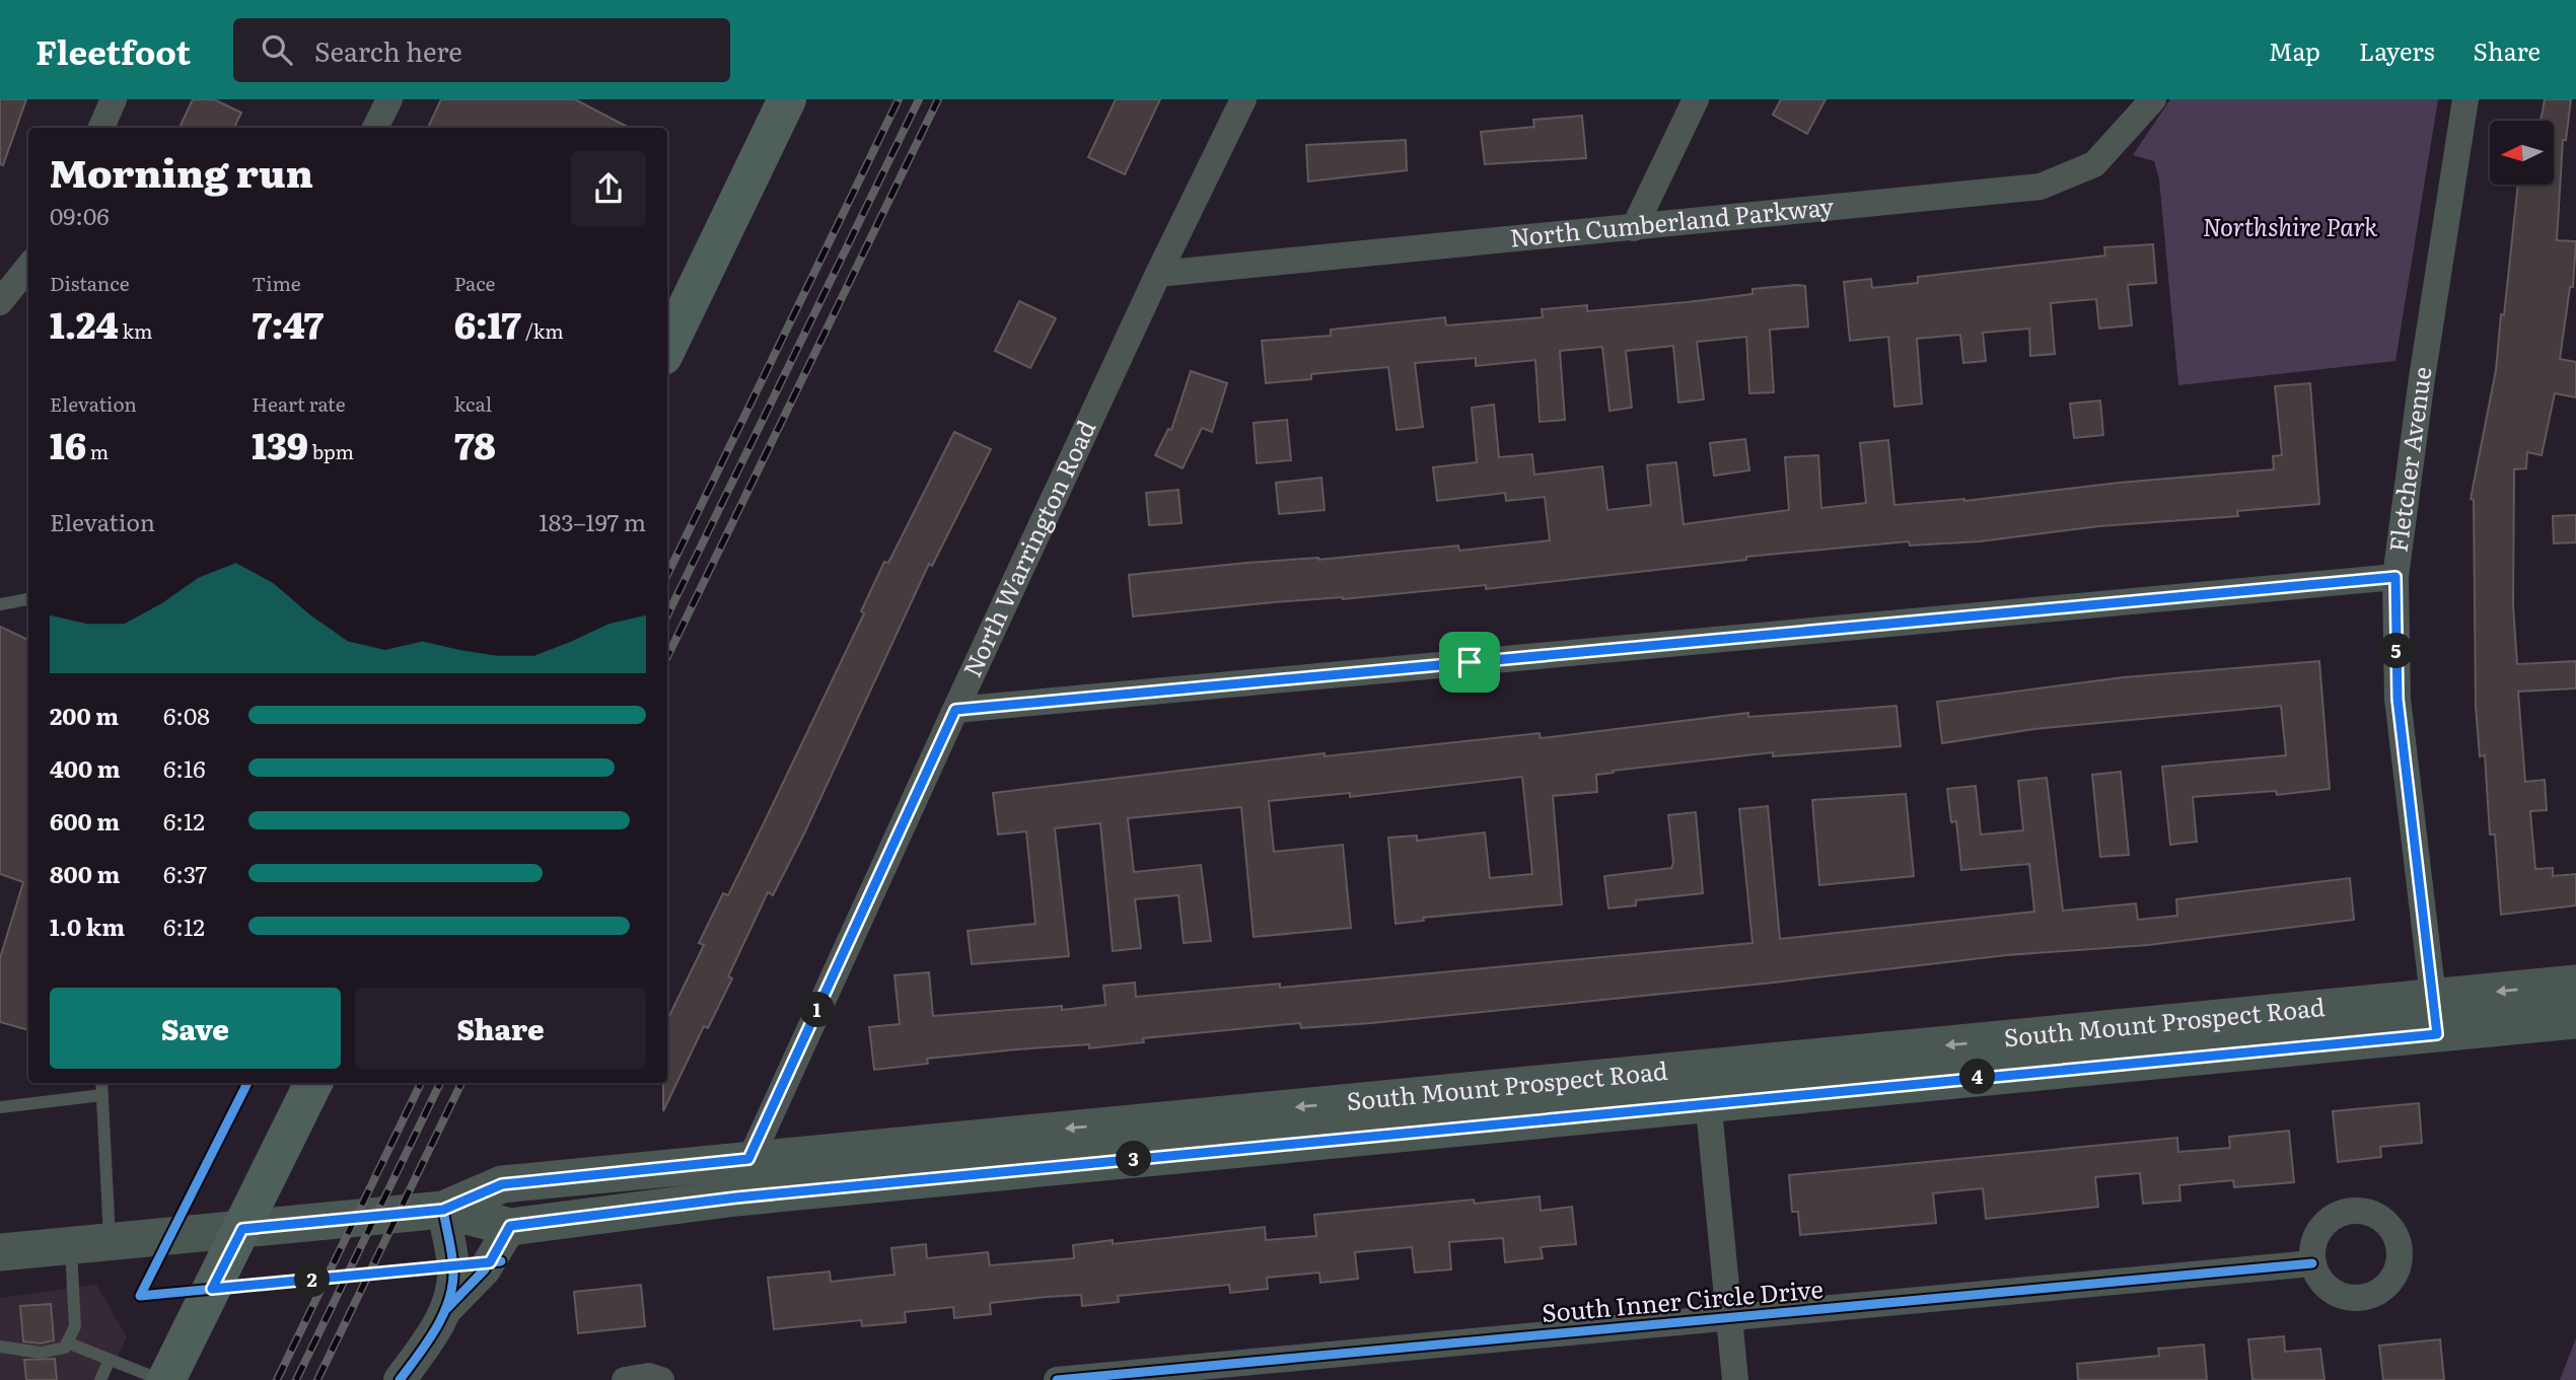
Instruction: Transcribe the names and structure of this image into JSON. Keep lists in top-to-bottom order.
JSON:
{
  "streets": {
    "main road": ["South Mount Prospect Road"],
    "street": [
      "North Cumberland Parkway",
      "Fletcher Avenue",
      "North Warrington Road",
      "South Inner Circle Drive"
    ]
  },
  "crossings": [
    ["North Cumberland Parkway", "North Warrington Road"],
    ["Fletcher Avenue", "South Mount Prospect Road"],
    ["North Warrington Road", "South Mount Prospect Road"]
  ],
  "parks": ["Northshire Park"],
  "north": "left",
  "page": {
    "header": "Fleetfoot",
    "search": "Search here",
    "nav": ["Map", "Layers", "Share"],
    "heading": ["Morning run", "09:06"],
    "stats": [
      ["Distance", "1.24 km"],
      ["Time", "7:47"],
      ["Pace", "6:17 /km"],
      ["Elevation", "16 m"],
      ["Heart rate", "139 bpm"],
      ["kcal", "78"]
    ],
    "chart": ["Elevation", "183–197 m"],
    "pins": [
      "5",
      "1",
      "4",
      "3",
      "2"
    ],
    "list": [
      {
        "name": "200 m",
        "note": "6:08"
      },
      {
        "name": "400 m",
        "note": "6:16"
      },
      {
        "name": "600 m",
        "note": "6:12"
      },
      {
        "name": "800 m",
        "note": "6:37"
      },
      {
        "name": "1.0 km",
        "note": "6:12"
      }
    ],
    "buttons": ["Save", "Share"]
  }
}
